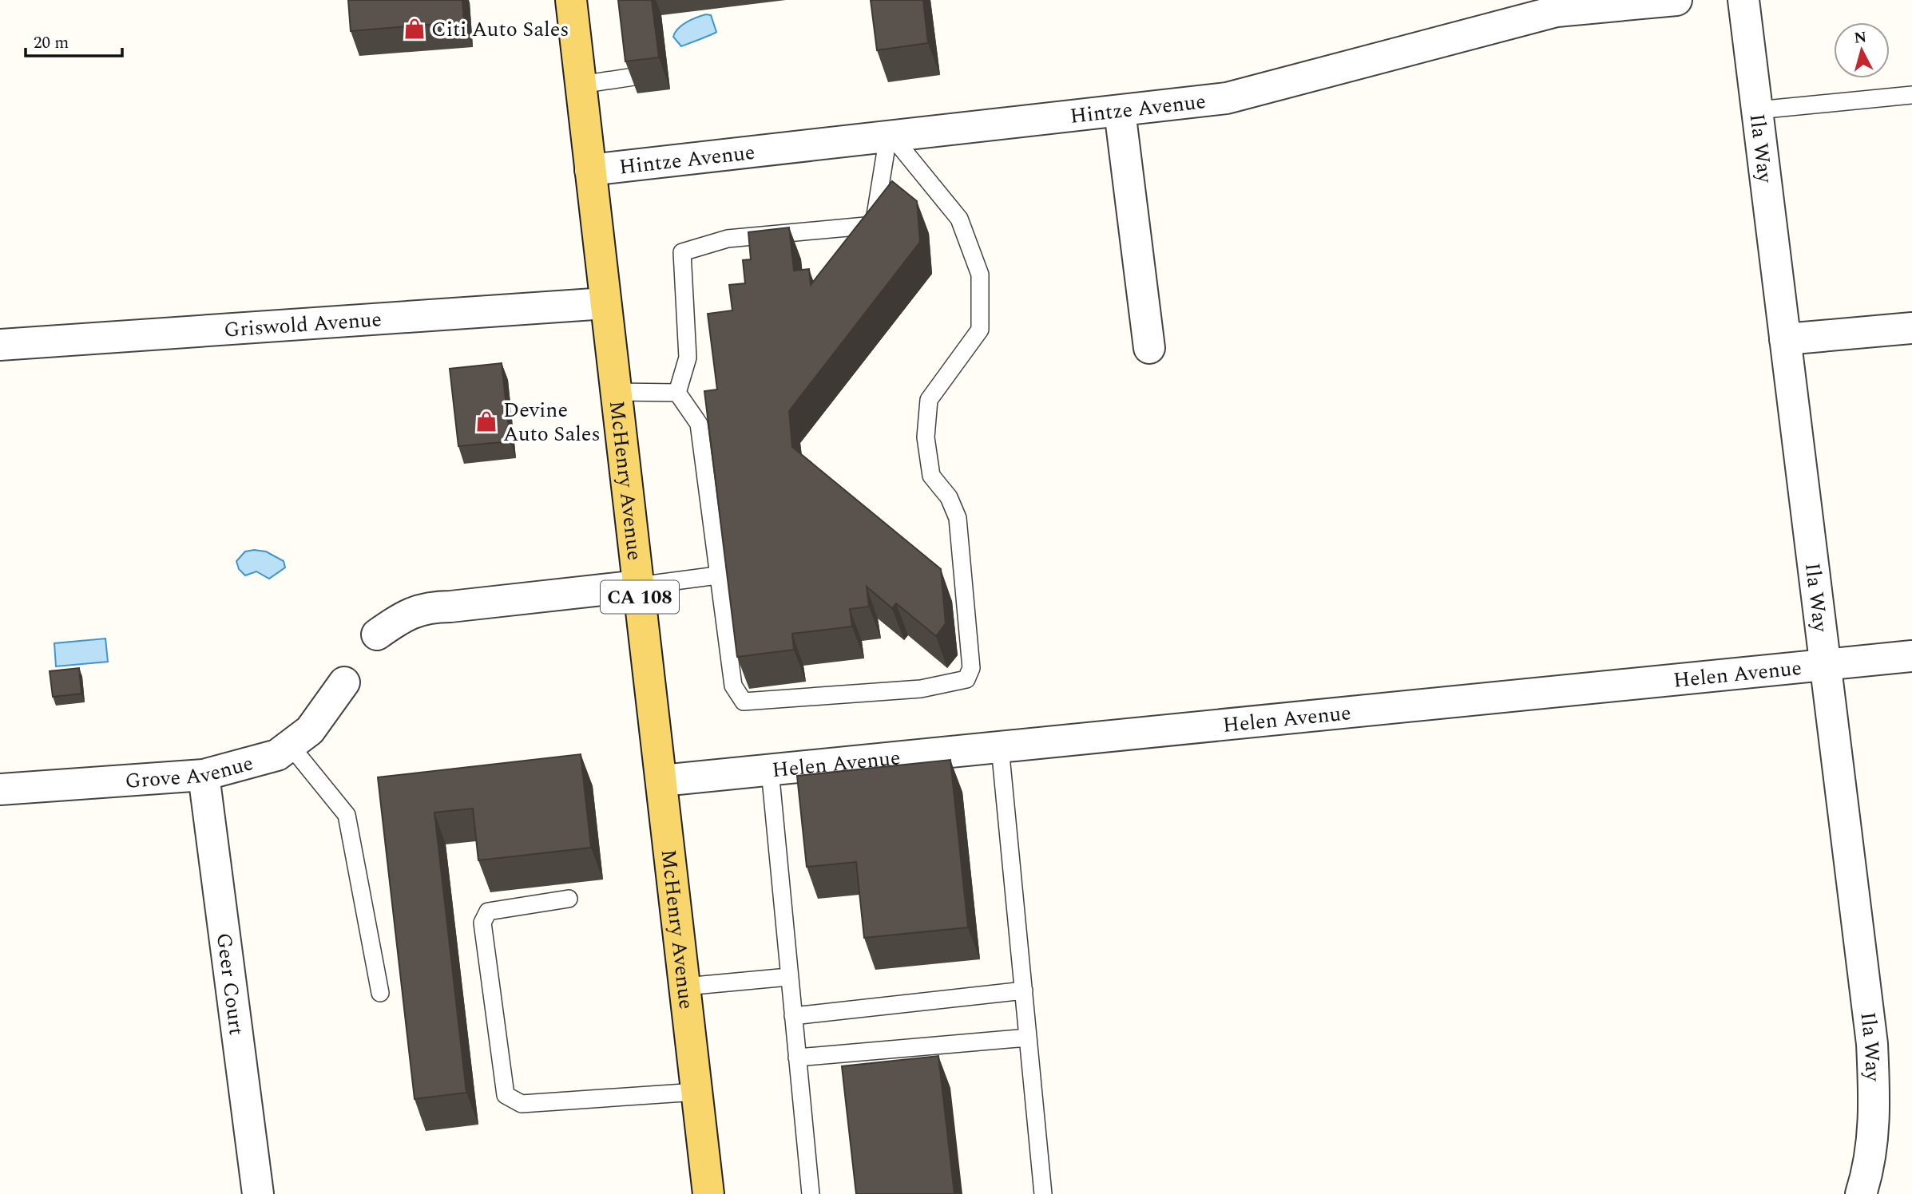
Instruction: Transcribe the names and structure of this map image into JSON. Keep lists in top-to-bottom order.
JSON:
{
  "streets": {
    "main road": ["McHenry Avenue", "CA 108"],
    "street": [
      "Hintze Avenue",
      "Ila Way",
      "Griswold Avenue",
      "Helen Avenue",
      "Grove Avenue",
      "Geer Court"
    ]
  },
  "crossings": [
    ["Hintze Avenue", "McHenry Avenue"],
    ["Ila Way", "Helen Avenue"],
    ["Griswold Avenue", "McHenry Avenue"],
    ["McHenry Avenue", "Helen Avenue"],
    ["Grove Avenue", "Geer Court"]
  ],
  "places": {
    "shop": ["Citi Auto Sales", "Devine Auto Sales"]
  },
  "scale_bar": "20 m",
  "north": "top"
}
